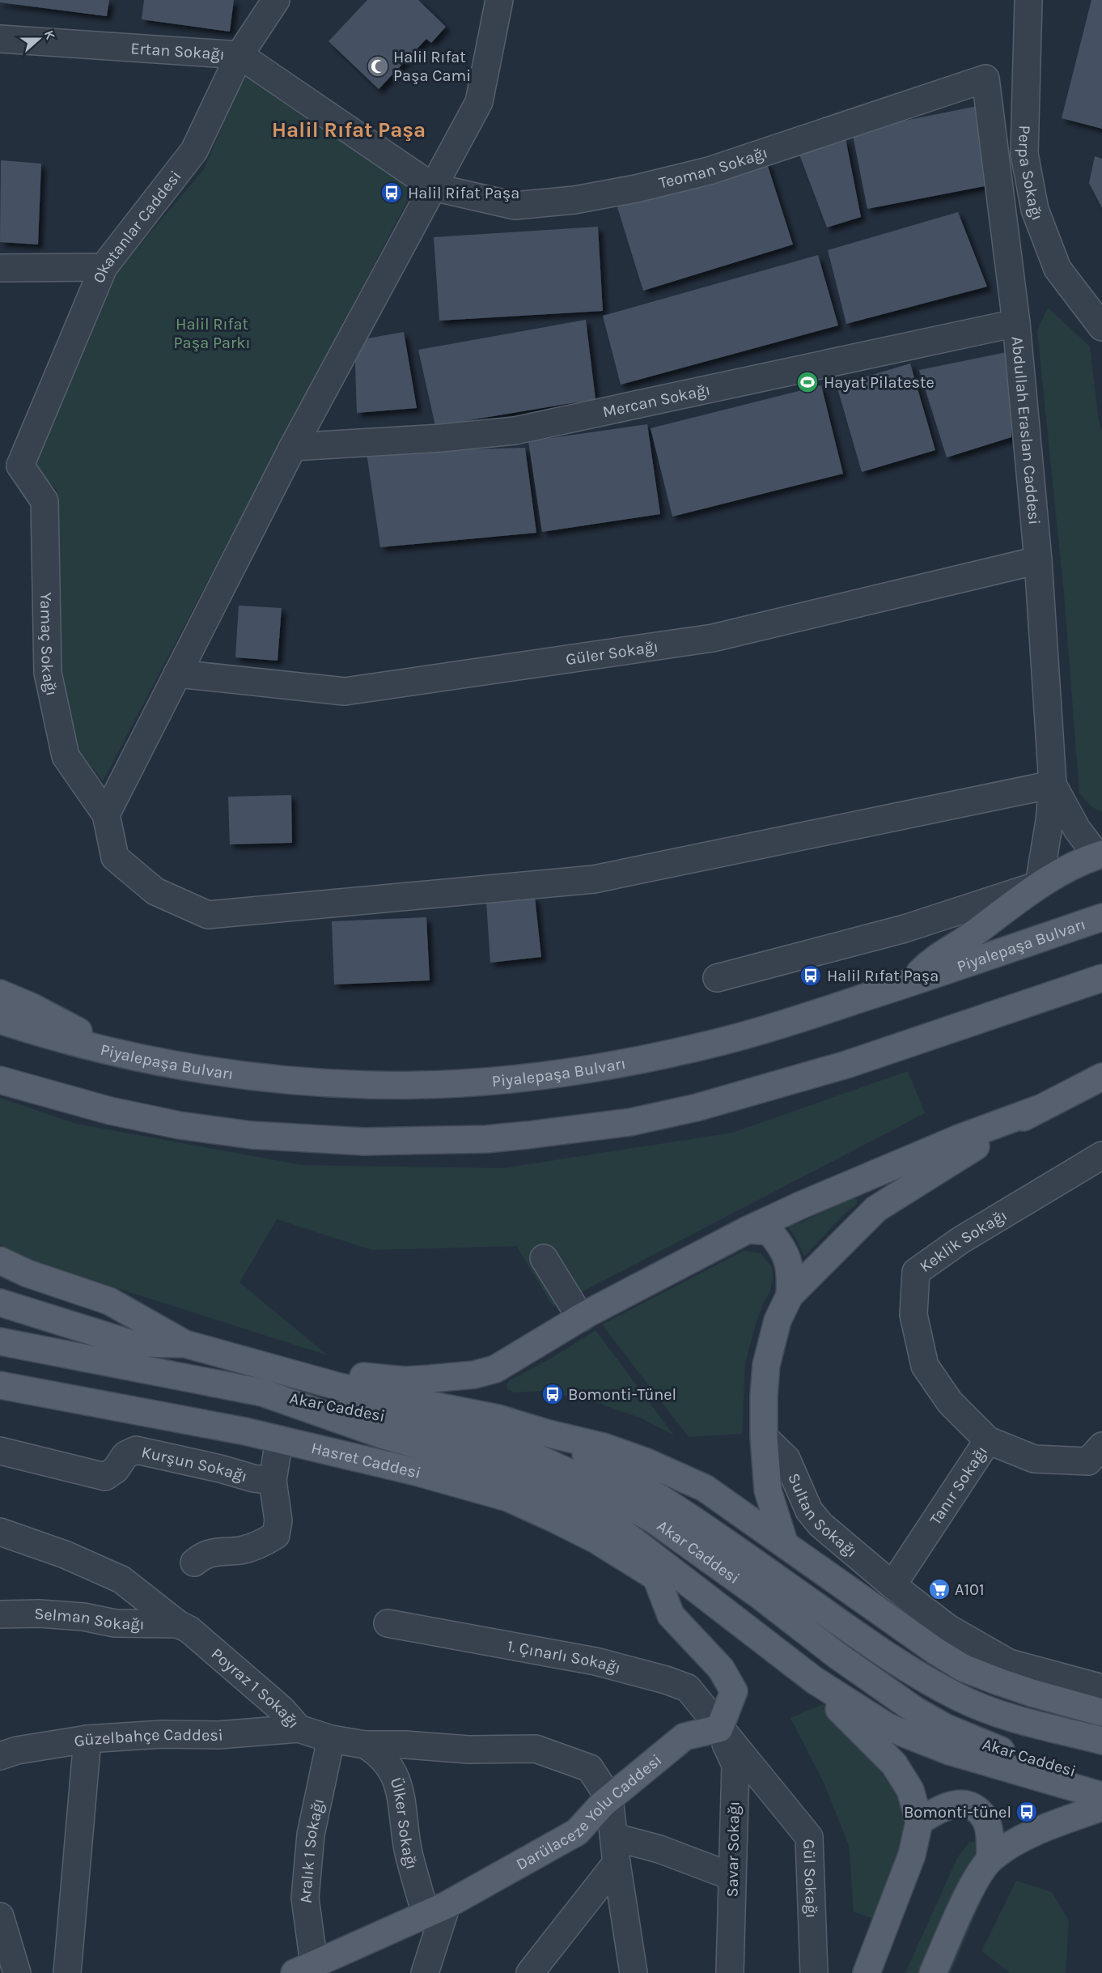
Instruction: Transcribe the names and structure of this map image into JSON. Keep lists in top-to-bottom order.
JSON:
{
  "streets": {
    "main road": [
      "Piyalepaşa Bulvarı",
      "Akar Caddesi",
      "Hasret Caddesi",
      "Darülaceze Yolu Caddesi"
    ],
    "street": [
      "Ertan Sokağı",
      "Teoman Sokağı",
      "Perpa Sokağı",
      "Okatanlar Caddesi",
      "Mercan Sokağı",
      "Abdullah Eraslan Caddesi",
      "Yamaç Sokağı",
      "Güler Sokağı",
      "Keklik Sokağı",
      "Kurşun Sokağı",
      "Tanır Sokağı",
      "Sultan Sokağı",
      "Selman Sokağı",
      "1. Çınarlı Sokağı",
      "Poyraz 1 Sokağı",
      "Güzelbahçe Caddesi",
      "Ülker Sokağı",
      "Savar Sokağı",
      "Aralık 1 Sokağı",
      "Gül Sokağı"
    ]
  },
  "crossings": [
    ["Ertan Sokağı", "Teoman Sokağı"],
    ["Ertan Sokağı", "Okatanlar Caddesi"],
    ["Teoman Sokağı", "Abdullah Eraslan Caddesi"],
    ["Okatanlar Caddesi", "Yamaç Sokağı"],
    ["Mercan Sokağı", "Abdullah Eraslan Caddesi"],
    ["Abdullah Eraslan Caddesi", "Güler Sokağı"],
    ["Keklik Sokağı", "Tanır Sokağı"],
    ["Tanır Sokağı", "Sultan Sokağı"],
    ["Selman Sokağı", "Poyraz 1 Sokağı"],
    ["1. Çınarlı Sokağı", "Darülaceze Yolu Caddesi"],
    ["1. Çınarlı Sokağı", "Savar Sokağı"],
    ["1. Çınarlı Sokağı", "Gül Sokağı"],
    ["Poyraz 1 Sokağı", "Güzelbahçe Caddesi"],
    ["Poyraz 1 Sokağı", "Darülaceze Yolu Caddesi"],
    ["Poyraz 1 Sokağı", "Ülker Sokağı"],
    ["Poyraz 1 Sokağı", "Aralık 1 Sokağı"],
    ["Darülaceze Yolu Caddesi", "Ülker Sokağı"],
    ["Darülaceze Yolu Caddesi", "Savar Sokağı"],
    ["Darülaceze Yolu Caddesi", "Aralık 1 Sokağı"],
    ["Darülaceze Yolu Caddesi", "Gül Sokağı"],
    ["Savar Sokağı", "Gül Sokağı"]
  ],
  "districts": ["Halil Rıfat Paşa"],
  "parks": ["Halil Rıfat Paşa Parkı"],
  "places": {
    "mosque": ["Halil Rıfat Paşa Cami"],
    "bus stop": [
      "Halil Rifat Paşa",
      "Halil Rıfat Paşa",
      "Bomonti-Tünel",
      "Bomonti-tünel"
    ],
    "sports": ["Hayat Pilateste"],
    "supermarket": ["A101"]
  },
  "north": "right"
}
